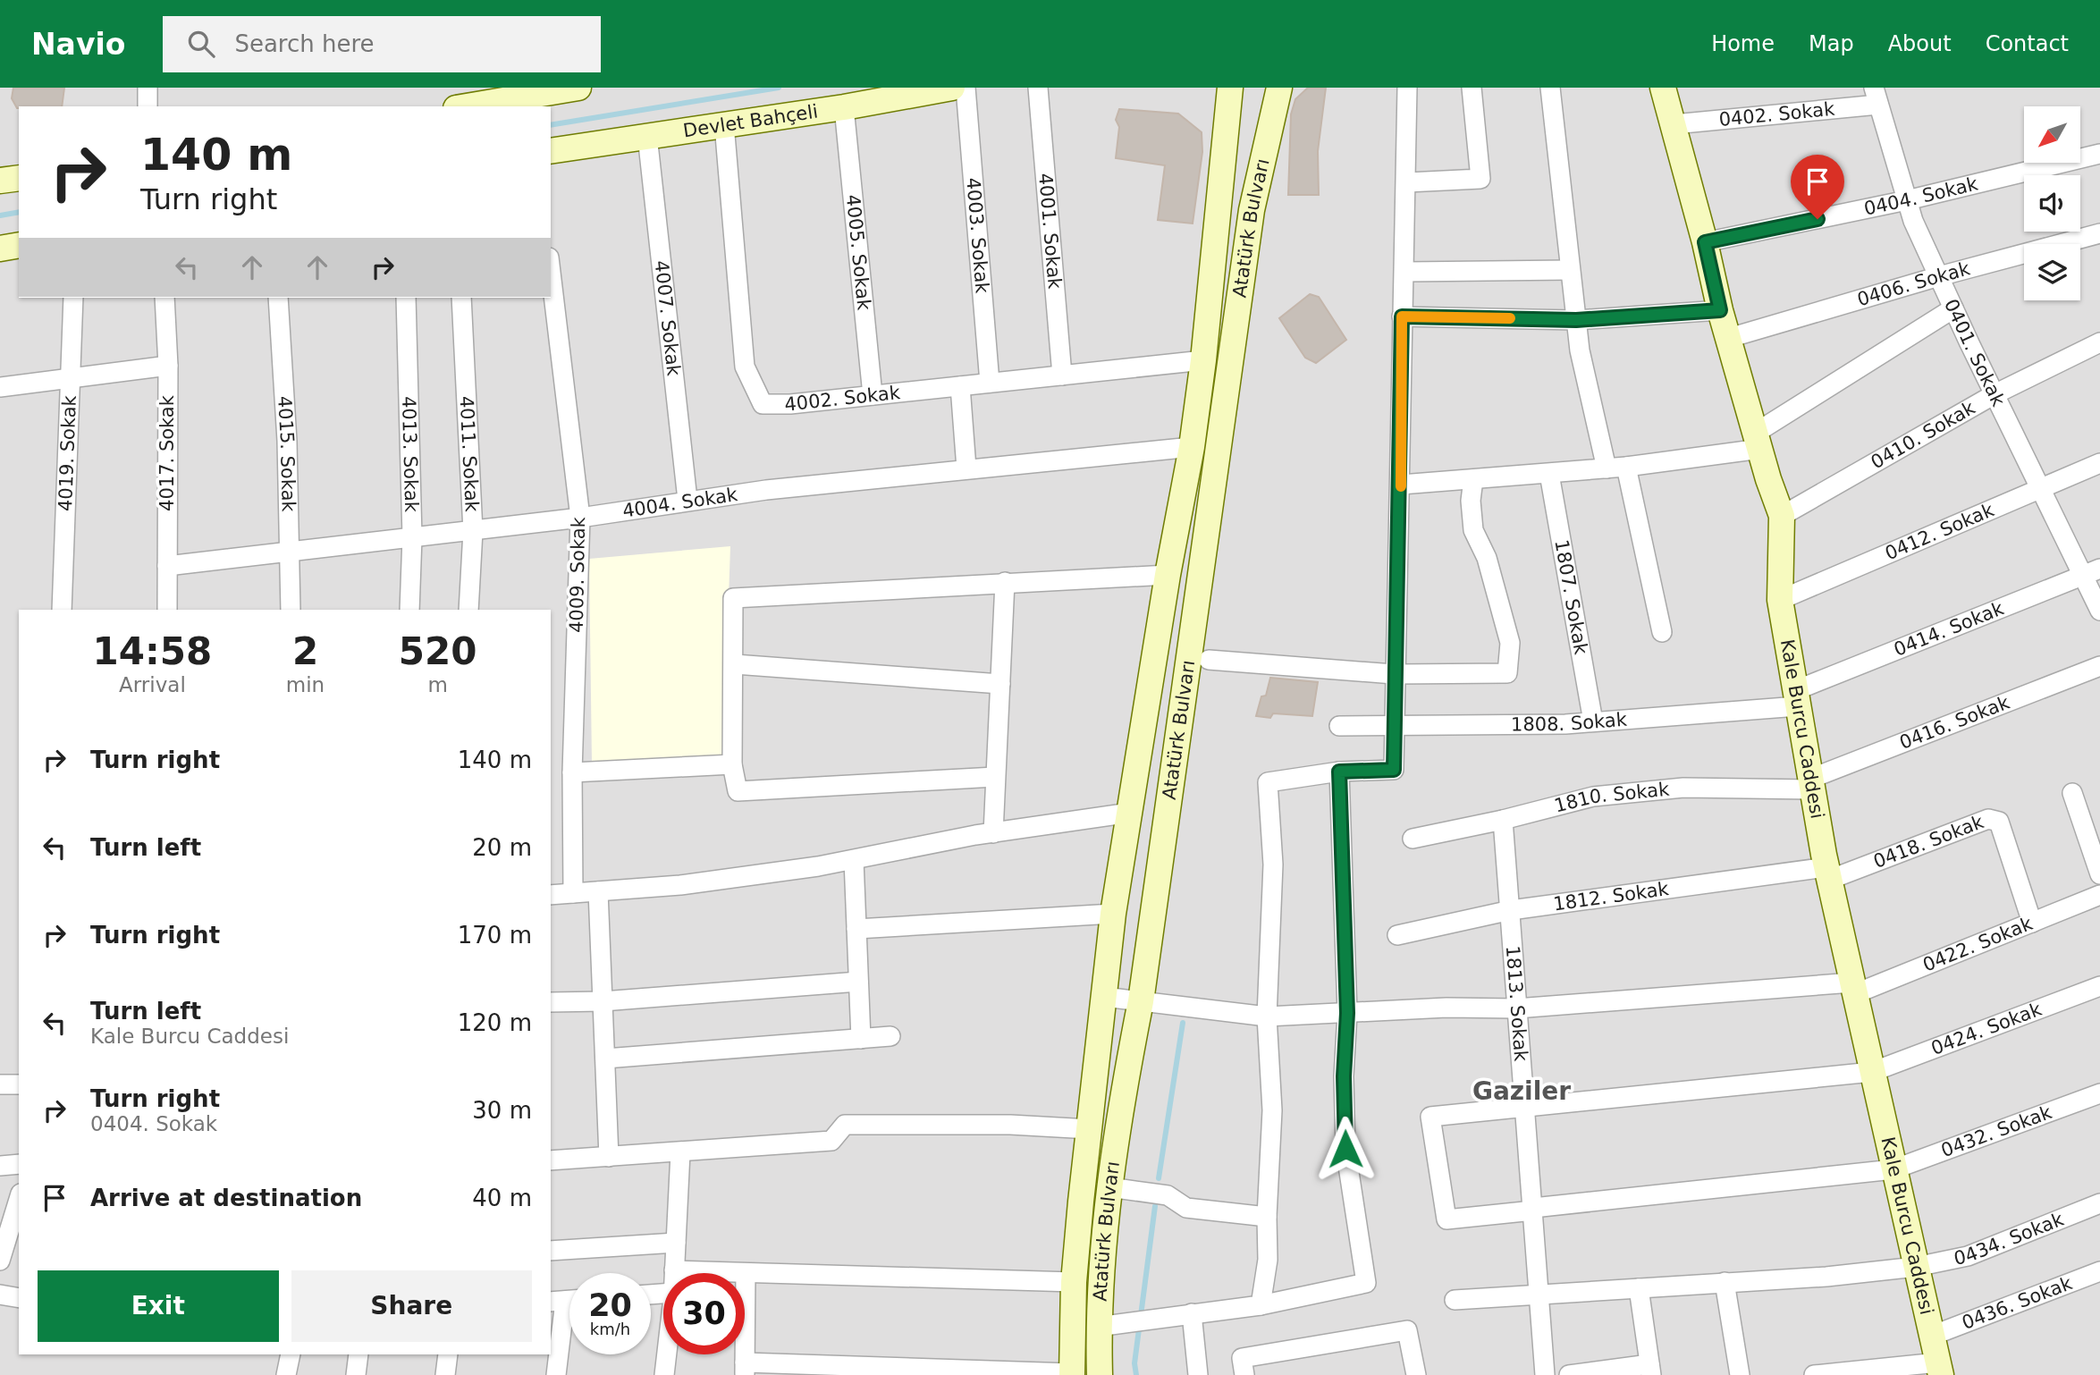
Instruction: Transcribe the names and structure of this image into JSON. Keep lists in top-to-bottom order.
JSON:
{
  "streets": {
    "main road": ["Devlet Bahçeli", "Atatürk Bulvarı", "Kale Burcu Caddesi"],
    "street": [
      "0402. Sokak",
      "0404. Sokak",
      "4001. Sokak",
      "4003. Sokak",
      "4005. Sokak",
      "0406. Sokak",
      "4007. Sokak",
      "0401. Sokak",
      "4002. Sokak",
      "0410. Sokak",
      "4019. Sokak",
      "4017. Sokak",
      "4015. Sokak",
      "4013. Sokak",
      "4011. Sokak",
      "4004. Sokak",
      "0412. Sokak",
      "4009. Sokak",
      "1807. Sokak",
      "0414. Sokak",
      "1808. Sokak",
      "0416. Sokak",
      "1810. Sokak",
      "0418. Sokak",
      "1812. Sokak",
      "0422. Sokak",
      "1813. Sokak",
      "0424. Sokak",
      "0432. Sokak",
      "0434. Sokak",
      "0436. Sokak"
    ]
  },
  "crossings": [
    ["0402. Sokak", "0401. Sokak"],
    ["0402. Sokak", "Kale Burcu Caddesi"],
    ["Devlet Bahçeli", "4005. Sokak"],
    ["Devlet Bahçeli", "4007. Sokak"],
    ["Devlet Bahçeli", "4002. Sokak"],
    ["0404. Sokak", "0401. Sokak"],
    ["0404. Sokak", "Kale Burcu Caddesi"],
    ["Atatürk Bulvarı", "4002. Sokak"],
    ["Atatürk Bulvarı", "4004. Sokak"],
    ["Atatürk Bulvarı", "0422. Sokak"],
    ["4001. Sokak", "4002. Sokak"],
    ["4003. Sokak", "4002. Sokak"],
    ["4005. Sokak", "4002. Sokak"],
    ["0406. Sokak", "0401. Sokak"],
    ["0406. Sokak", "Kale Burcu Caddesi"],
    ["4007. Sokak", "4004. Sokak"],
    ["0401. Sokak", "0410. Sokak"],
    ["0401. Sokak", "0412. Sokak"],
    ["0401. Sokak", "0414. Sokak"],
    ["0410. Sokak", "Kale Burcu Caddesi"],
    ["4017. Sokak", "4004. Sokak"],
    ["4015. Sokak", "4004. Sokak"],
    ["4013. Sokak", "4004. Sokak"],
    ["4011. Sokak", "4004. Sokak"],
    ["4004. Sokak", "4009. Sokak"],
    ["0412. Sokak", "Kale Burcu Caddesi"],
    ["1807. Sokak", "1808. Sokak"],
    ["0414. Sokak", "1808. Sokak"],
    ["0414. Sokak", "Kale Burcu Caddesi"],
    ["1808. Sokak", "Kale Burcu Caddesi"],
    ["0416. Sokak", "Kale Burcu Caddesi"],
    ["0416. Sokak", "1810. Sokak"],
    ["Kale Burcu Caddesi", "1810. Sokak"],
    ["Kale Burcu Caddesi", "0418. Sokak"],
    ["Kale Burcu Caddesi", "1812. Sokak"],
    ["Kale Burcu Caddesi", "0422. Sokak"],
    ["Kale Burcu Caddesi", "0424. Sokak"],
    ["Kale Burcu Caddesi", "0432. Sokak"],
    ["Kale Burcu Caddesi", "0434. Sokak"],
    ["Kale Burcu Caddesi", "0436. Sokak"],
    ["1810. Sokak", "1813. Sokak"],
    ["0418. Sokak", "1812. Sokak"],
    ["0418. Sokak", "0422. Sokak"],
    ["1812. Sokak", "1813. Sokak"],
    ["0422. Sokak", "1813. Sokak"],
    ["1813. Sokak", "0424. Sokak"],
    ["1813. Sokak", "0432. Sokak"],
    ["1813. Sokak", "0434. Sokak"],
    ["0424. Sokak", "0432. Sokak"]
  ],
  "districts": ["Gaziler"],
  "north": "bottom left",
  "page": {
    "header": "Navio",
    "search": "Search here",
    "nav": [
      "Home",
      "Map",
      "About",
      "Contact"
    ],
    "turn": ["140 m", "Turn right"],
    "eta": [
      "14:58",
      "Arrival",
      "2",
      "min",
      "520",
      "m"
    ],
    "list": [
      {
        "name": "Turn right",
        "value": "140 m"
      },
      {
        "name": "Turn left",
        "value": "20 m"
      },
      {
        "name": "Turn right",
        "value": "170 m"
      },
      {
        "name": "Turn left",
        "note": "Kale Burcu Caddesi",
        "value": "120 m"
      },
      {
        "name": "Turn right",
        "note": "0404. Sokak",
        "value": "30 m"
      },
      {
        "name": "Arrive at destination",
        "value": "40 m"
      }
    ],
    "buttons": ["Exit", "Share"],
    "speed": "20 km/h",
    "limit": "30"
  }
}
